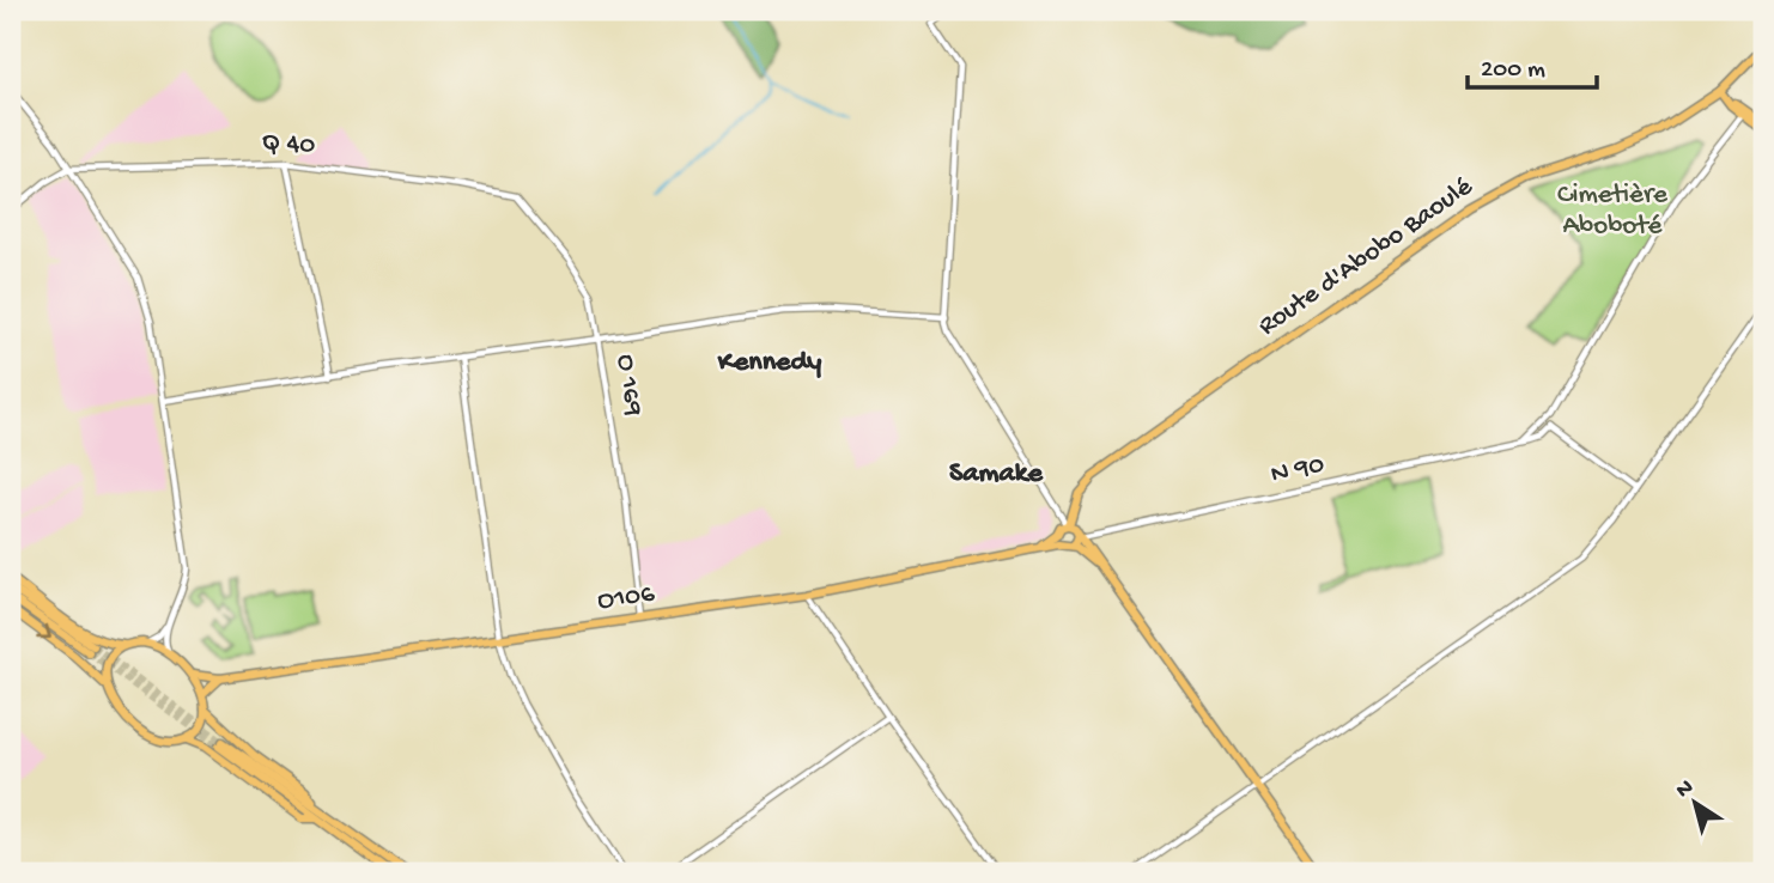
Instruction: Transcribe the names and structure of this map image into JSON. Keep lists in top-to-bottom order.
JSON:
{
  "streets": {
    "main road": ["Route d'Abobo Baoulé", "O106"],
    "street": ["Q 40", "O 169", "N 90"]
  },
  "crossings": [
    ["Q 40", "O 169"],
    ["Route d'Abobo Baoulé", "N 90"],
    ["Route d'Abobo Baoulé", "O106"],
    ["O 169", "O106"],
    ["N 90", "O106"]
  ],
  "districts": ["Kennedy", "Samake"],
  "parks": ["Cimetière Aboboté"],
  "scale_bar": "200 m",
  "north": "top left"
}
